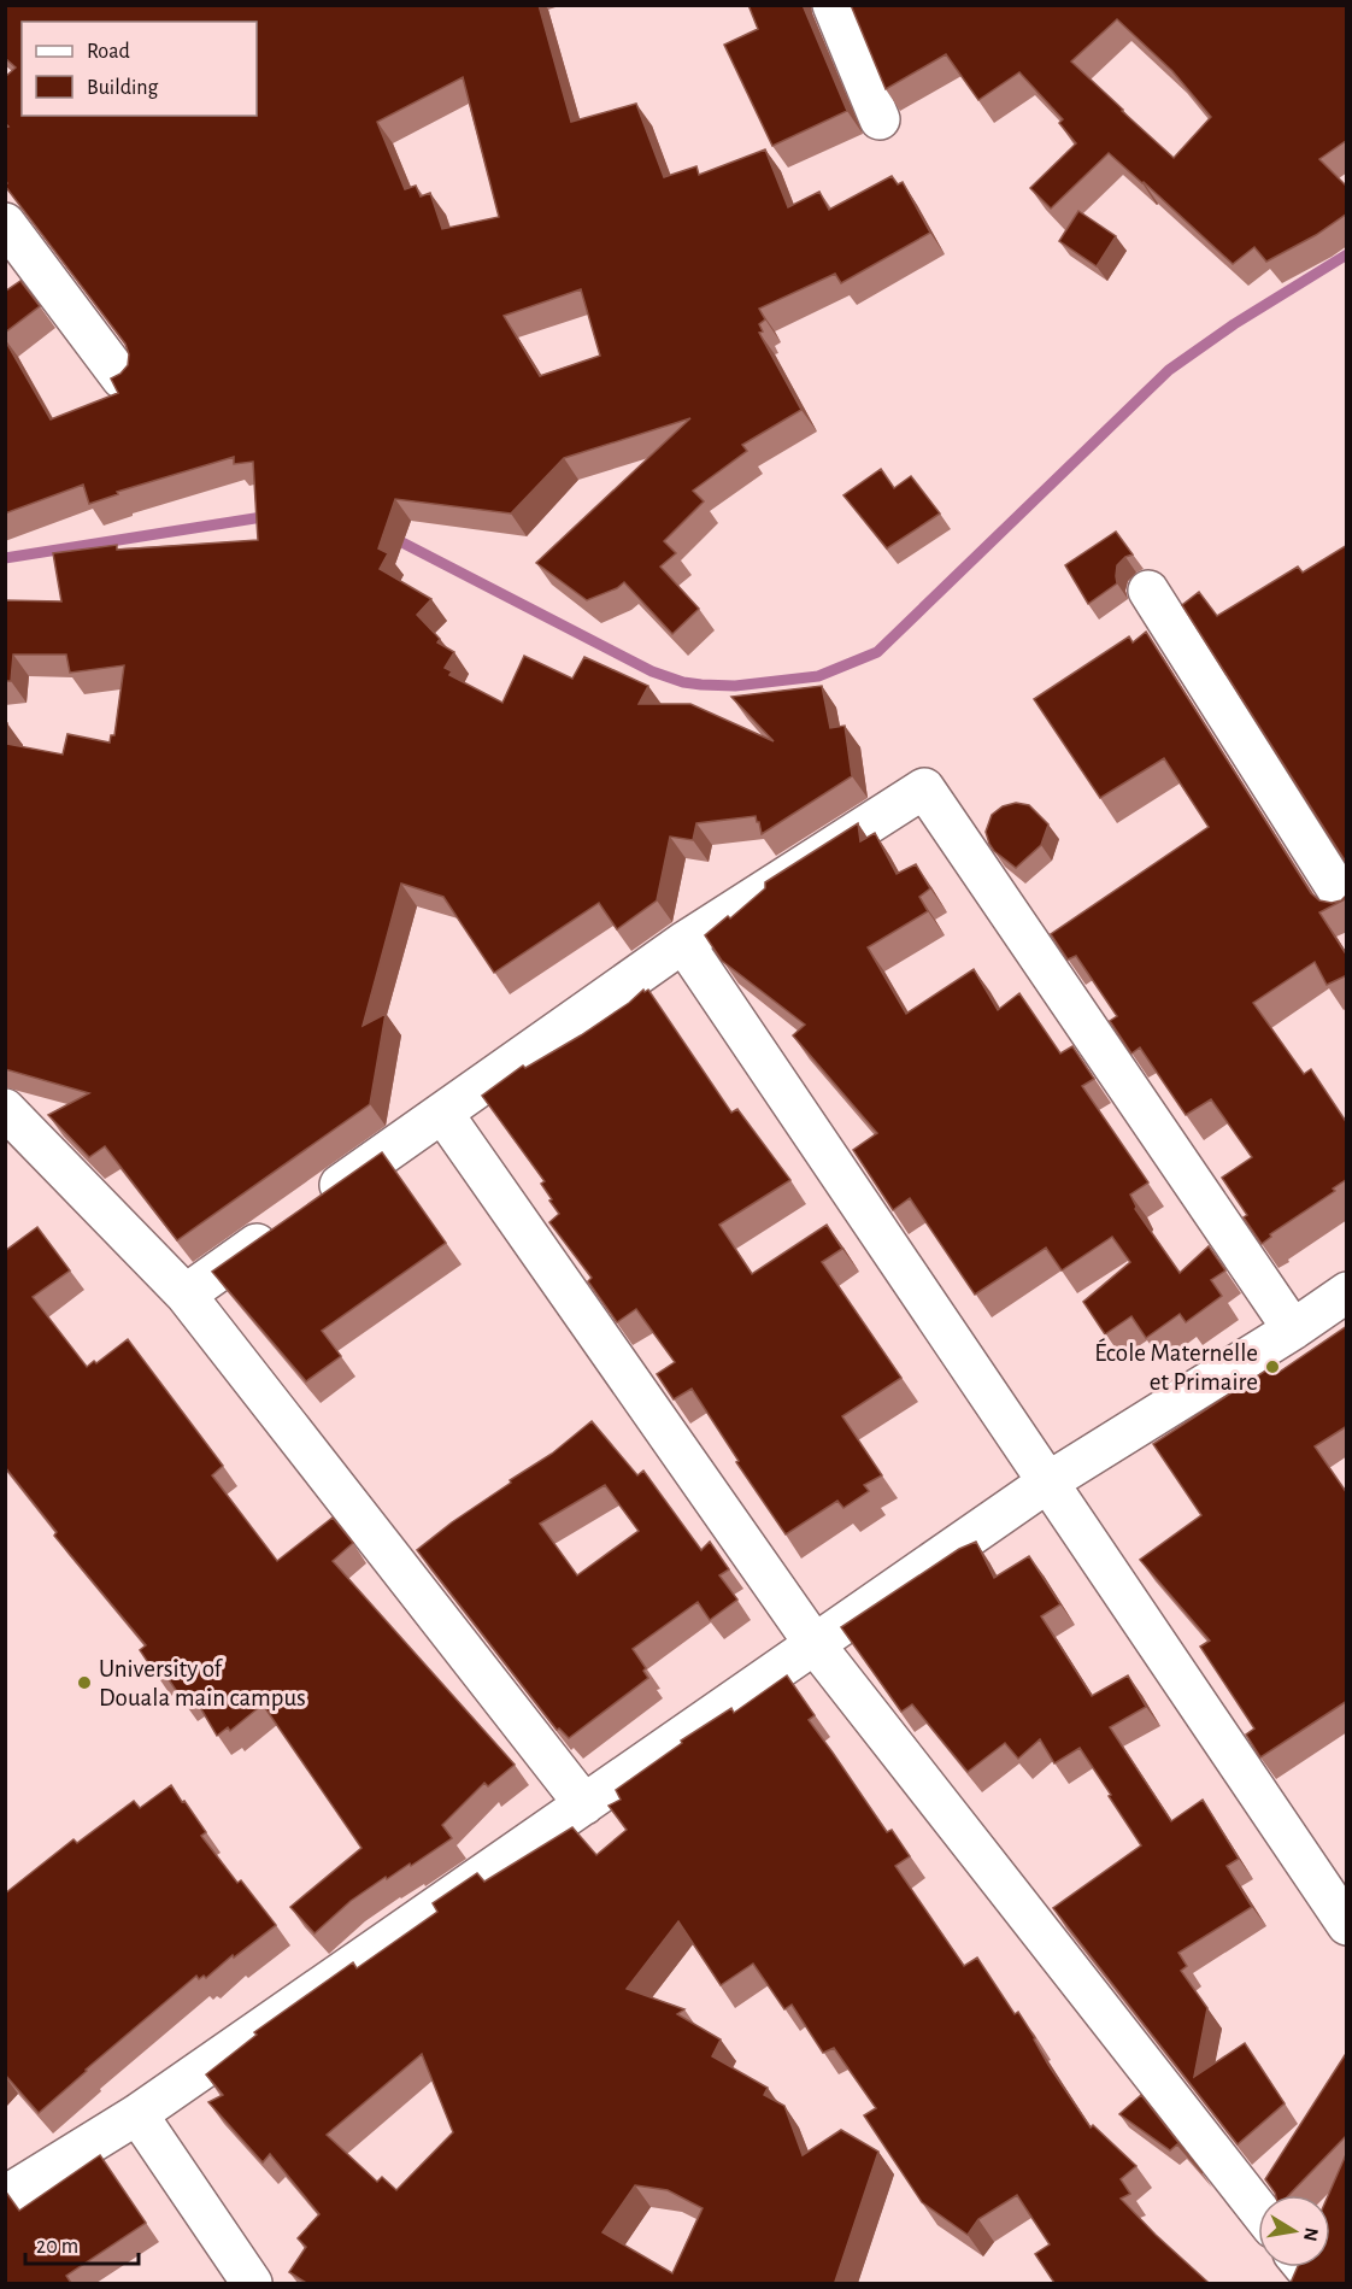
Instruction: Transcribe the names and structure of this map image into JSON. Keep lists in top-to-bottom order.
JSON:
{
  "places": ["École Maternelle et Primaire", "University of Douala main campus"],
  "legend": ["Road", "Building"],
  "scale_bar": "20 m",
  "north": "right"
}
